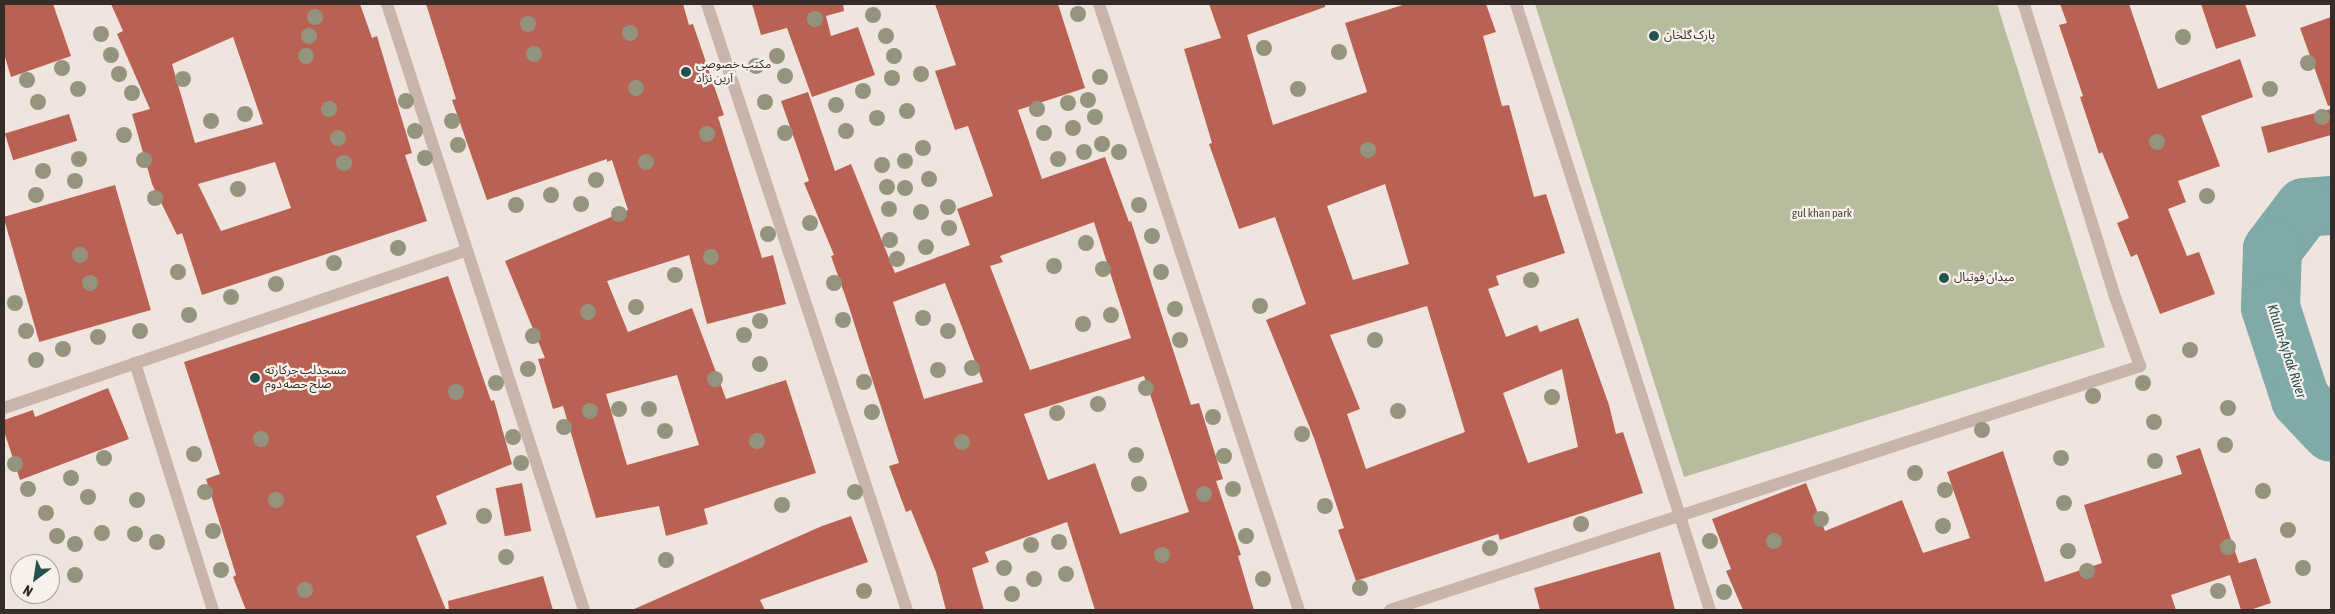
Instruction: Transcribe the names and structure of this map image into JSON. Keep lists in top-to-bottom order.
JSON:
{
  "water": ["Khulm-Aybak River"],
  "parks": ["gul khan park"],
  "places": [
    "پارک گلخان",
    "مکتب خصوصی آرین نژاد",
    "میدان فوتبال",
    "مسجدلب جرکارته صلح حصه دوم"
  ],
  "north": "bottom left"
}
